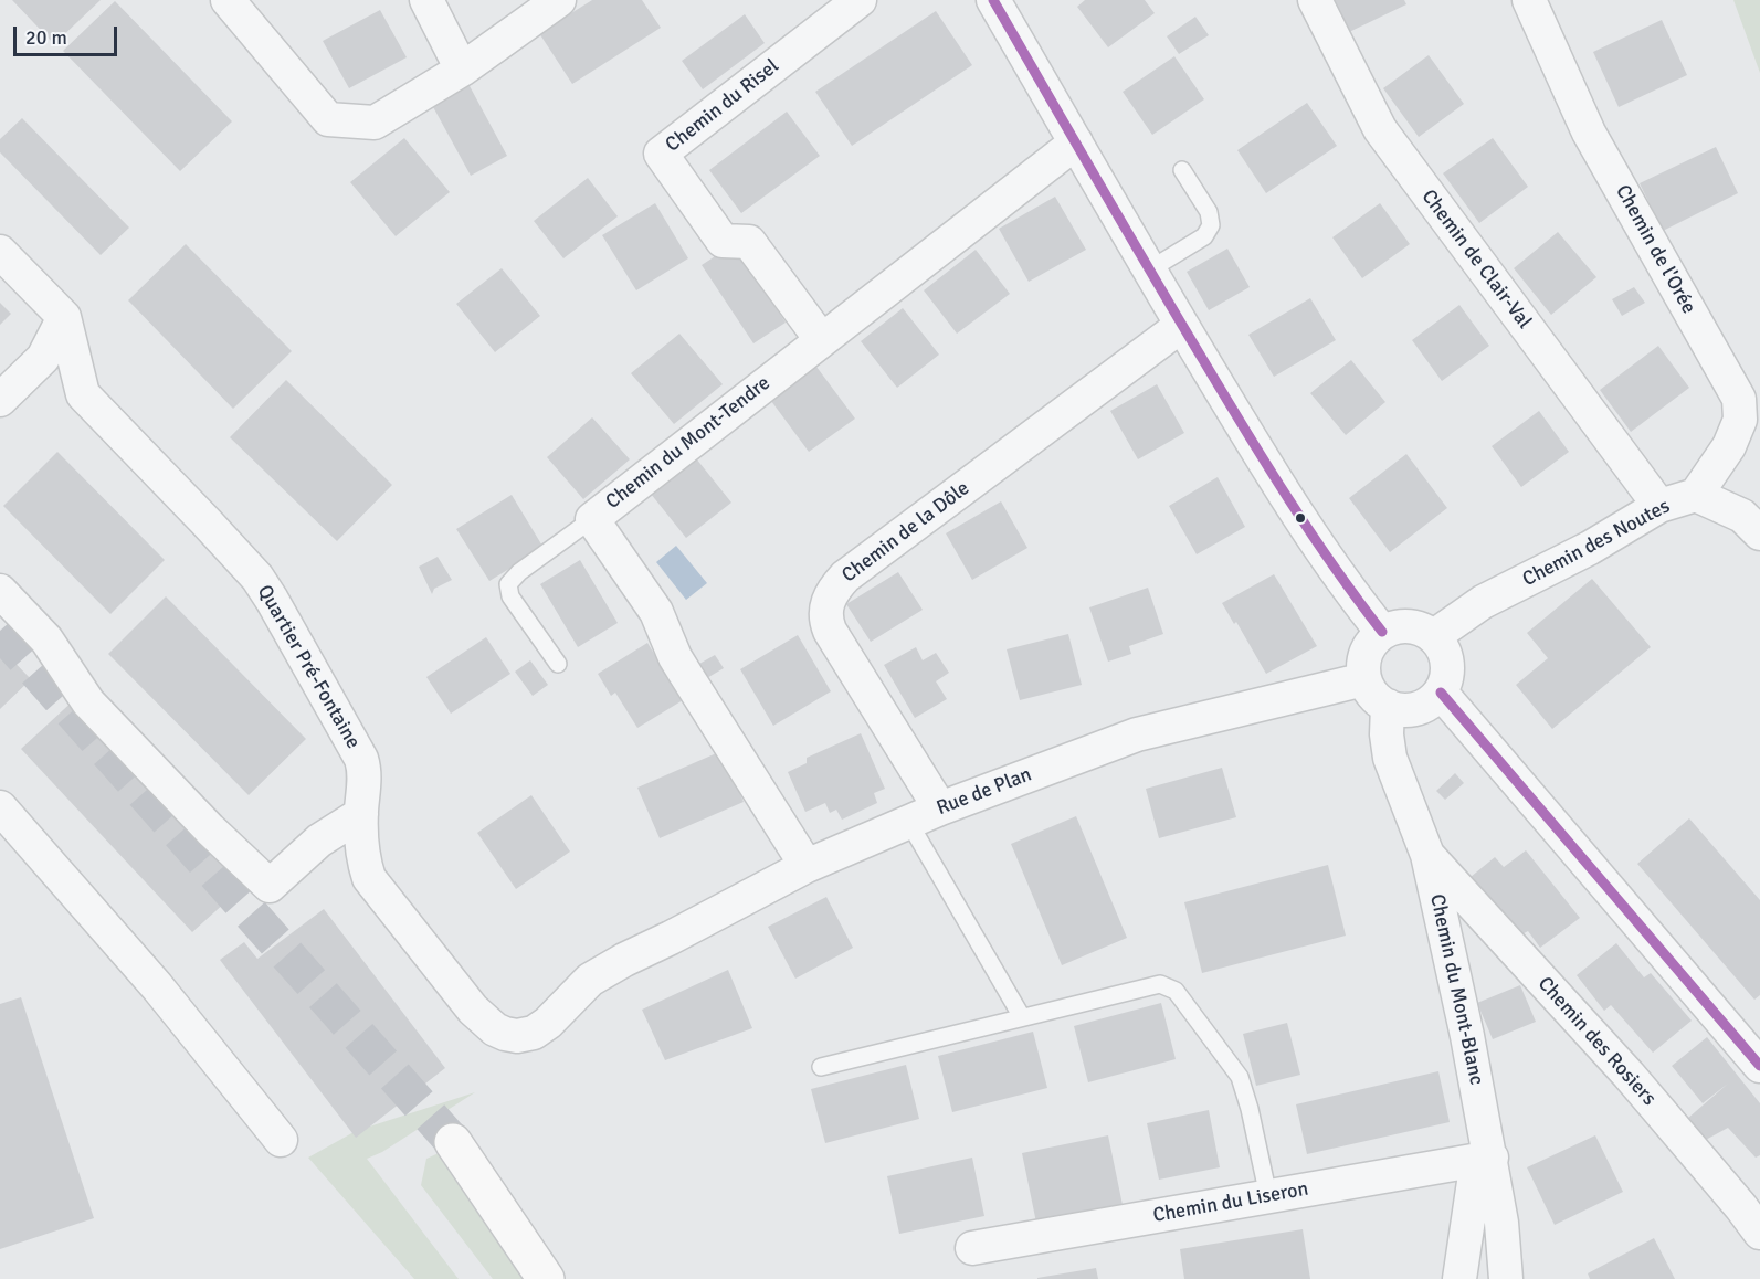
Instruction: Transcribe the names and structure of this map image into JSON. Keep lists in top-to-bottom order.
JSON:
{
  "streets": {
    "street": [
      "Chemin du Risel",
      "Chemin de l'Orée",
      "Chemin de Clair-Val",
      "Chemin du Mont-Tendre",
      "Chemin de la Dôle",
      "Chemin des Noutes",
      "Quartier Pré-Fontaine",
      "Rue de Plan",
      "Chemin du Mont-Blanc",
      "Chemin des Rosiers",
      "Chemin du Liseron"
    ]
  },
  "crossings": [
    ["Chemin du Risel", "Chemin du Mont-Tendre"],
    ["Chemin de l'Orée", "Chemin des Noutes"],
    ["Chemin de Clair-Val", "Chemin des Noutes"],
    ["Chemin du Mont-Tendre", "Rue de Plan"],
    ["Chemin de la Dôle", "Rue de Plan"],
    ["Chemin des Noutes", "Rue de Plan"],
    ["Chemin des Noutes", "Chemin du Mont-Blanc"],
    ["Quartier Pré-Fontaine", "Rue de Plan"],
    ["Rue de Plan", "Chemin du Mont-Blanc"],
    ["Chemin du Mont-Blanc", "Chemin des Rosiers"],
    ["Chemin du Mont-Blanc", "Chemin du Liseron"]
  ],
  "scale_bar": "20 m"
}
